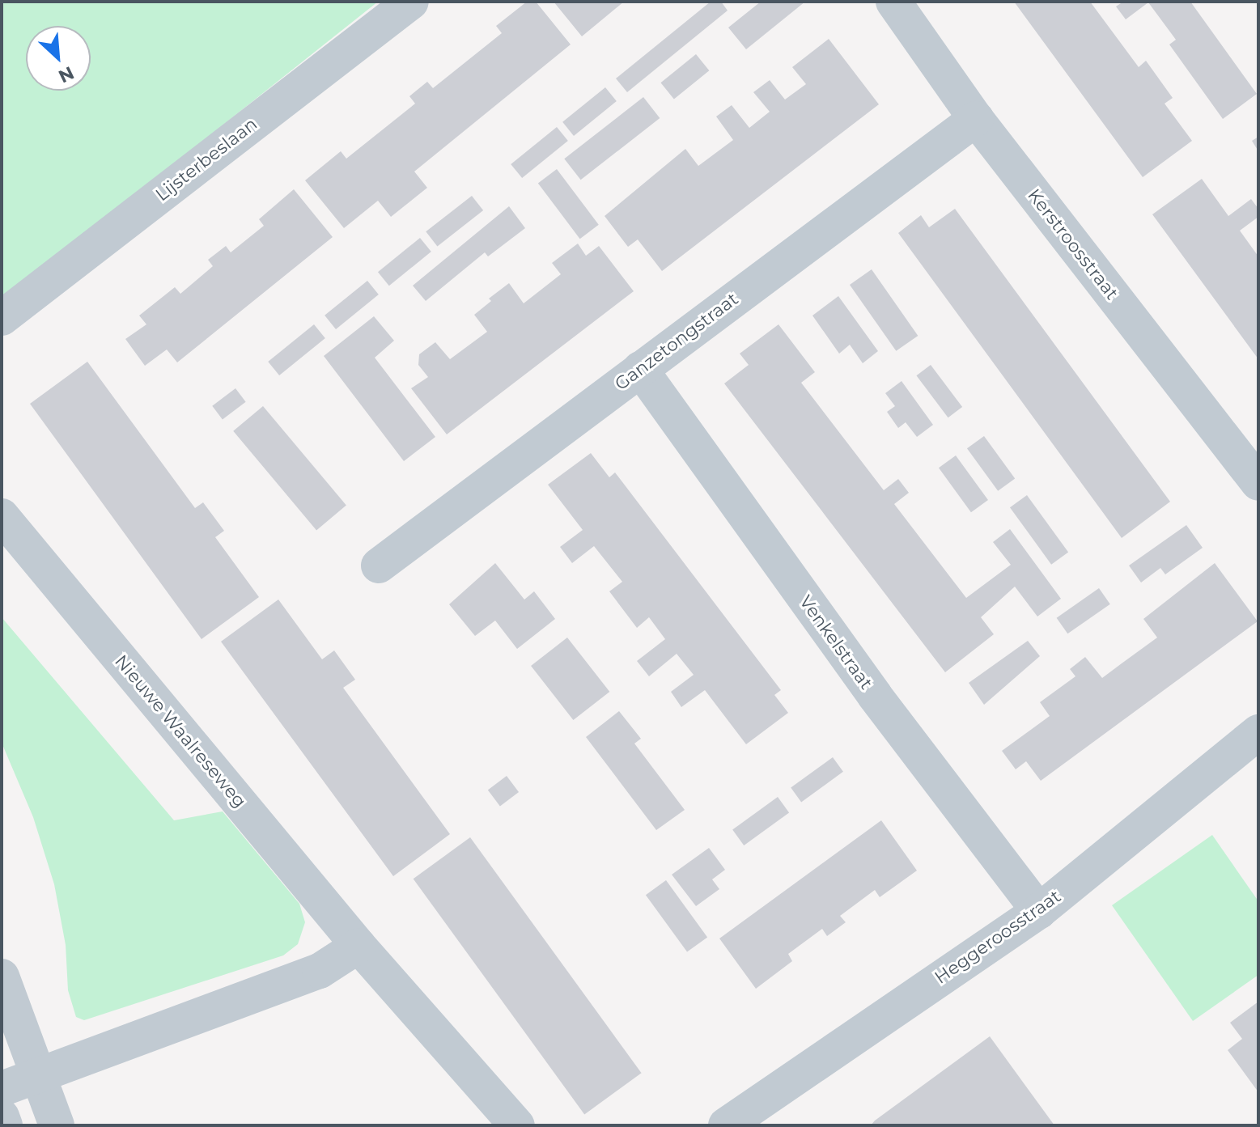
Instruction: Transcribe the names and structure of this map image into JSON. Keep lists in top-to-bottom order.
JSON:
{
  "streets": {
    "street": [
      "Lijsterbeslaan",
      "Kerstroosstraat",
      "Ganzetongstraat",
      "Venkelstraat",
      "Nieuwe Waalreseweg",
      "Heggeroosstraat"
    ]
  },
  "crossings": [
    ["Kerstroosstraat", "Ganzetongstraat"],
    ["Ganzetongstraat", "Venkelstraat"],
    ["Venkelstraat", "Heggeroosstraat"]
  ],
  "north": "bottom right"
}
